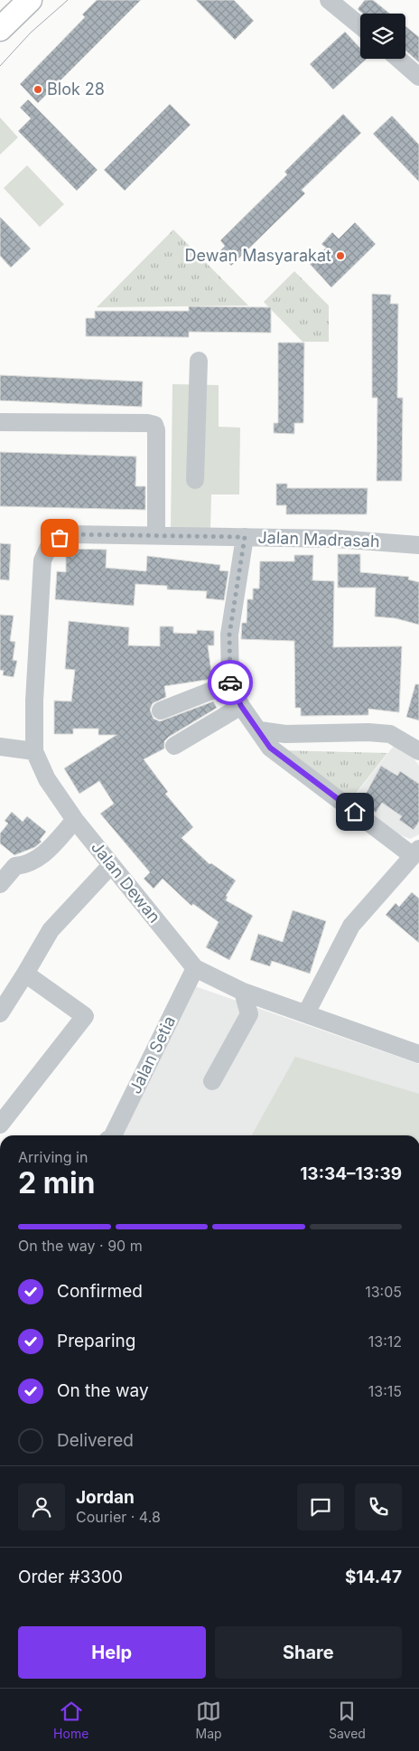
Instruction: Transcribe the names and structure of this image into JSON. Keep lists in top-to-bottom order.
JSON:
{
  "streets": {
    "street": ["Jalan Madrasah", "Jalan Dewan", "Jalan Setia"]
  },
  "crossings": [
    ["Jalan Madrasah", "Jalan Dewan"],
    ["Jalan Dewan", "Jalan Setia"]
  ],
  "places": ["Blok 28", "Dewan Masyarakat"],
  "page": {
    "heading": ["2 min", "Arriving in", "13:34–13:39"],
    "panel": [
      "Jordan",
      "Courier · 4.8",
      "Order #3300",
      "$14.47"
    ],
    "bar": "On the way · 90 m",
    "list": [
      ["Confirmed", "13:05"],
      ["Preparing", "13:12"],
      ["On the way", "13:15"],
      "Delivered"
    ],
    "buttons": ["Help", "Share"],
    "tabs": ["Home", "Map", "Saved"]
  }
}
